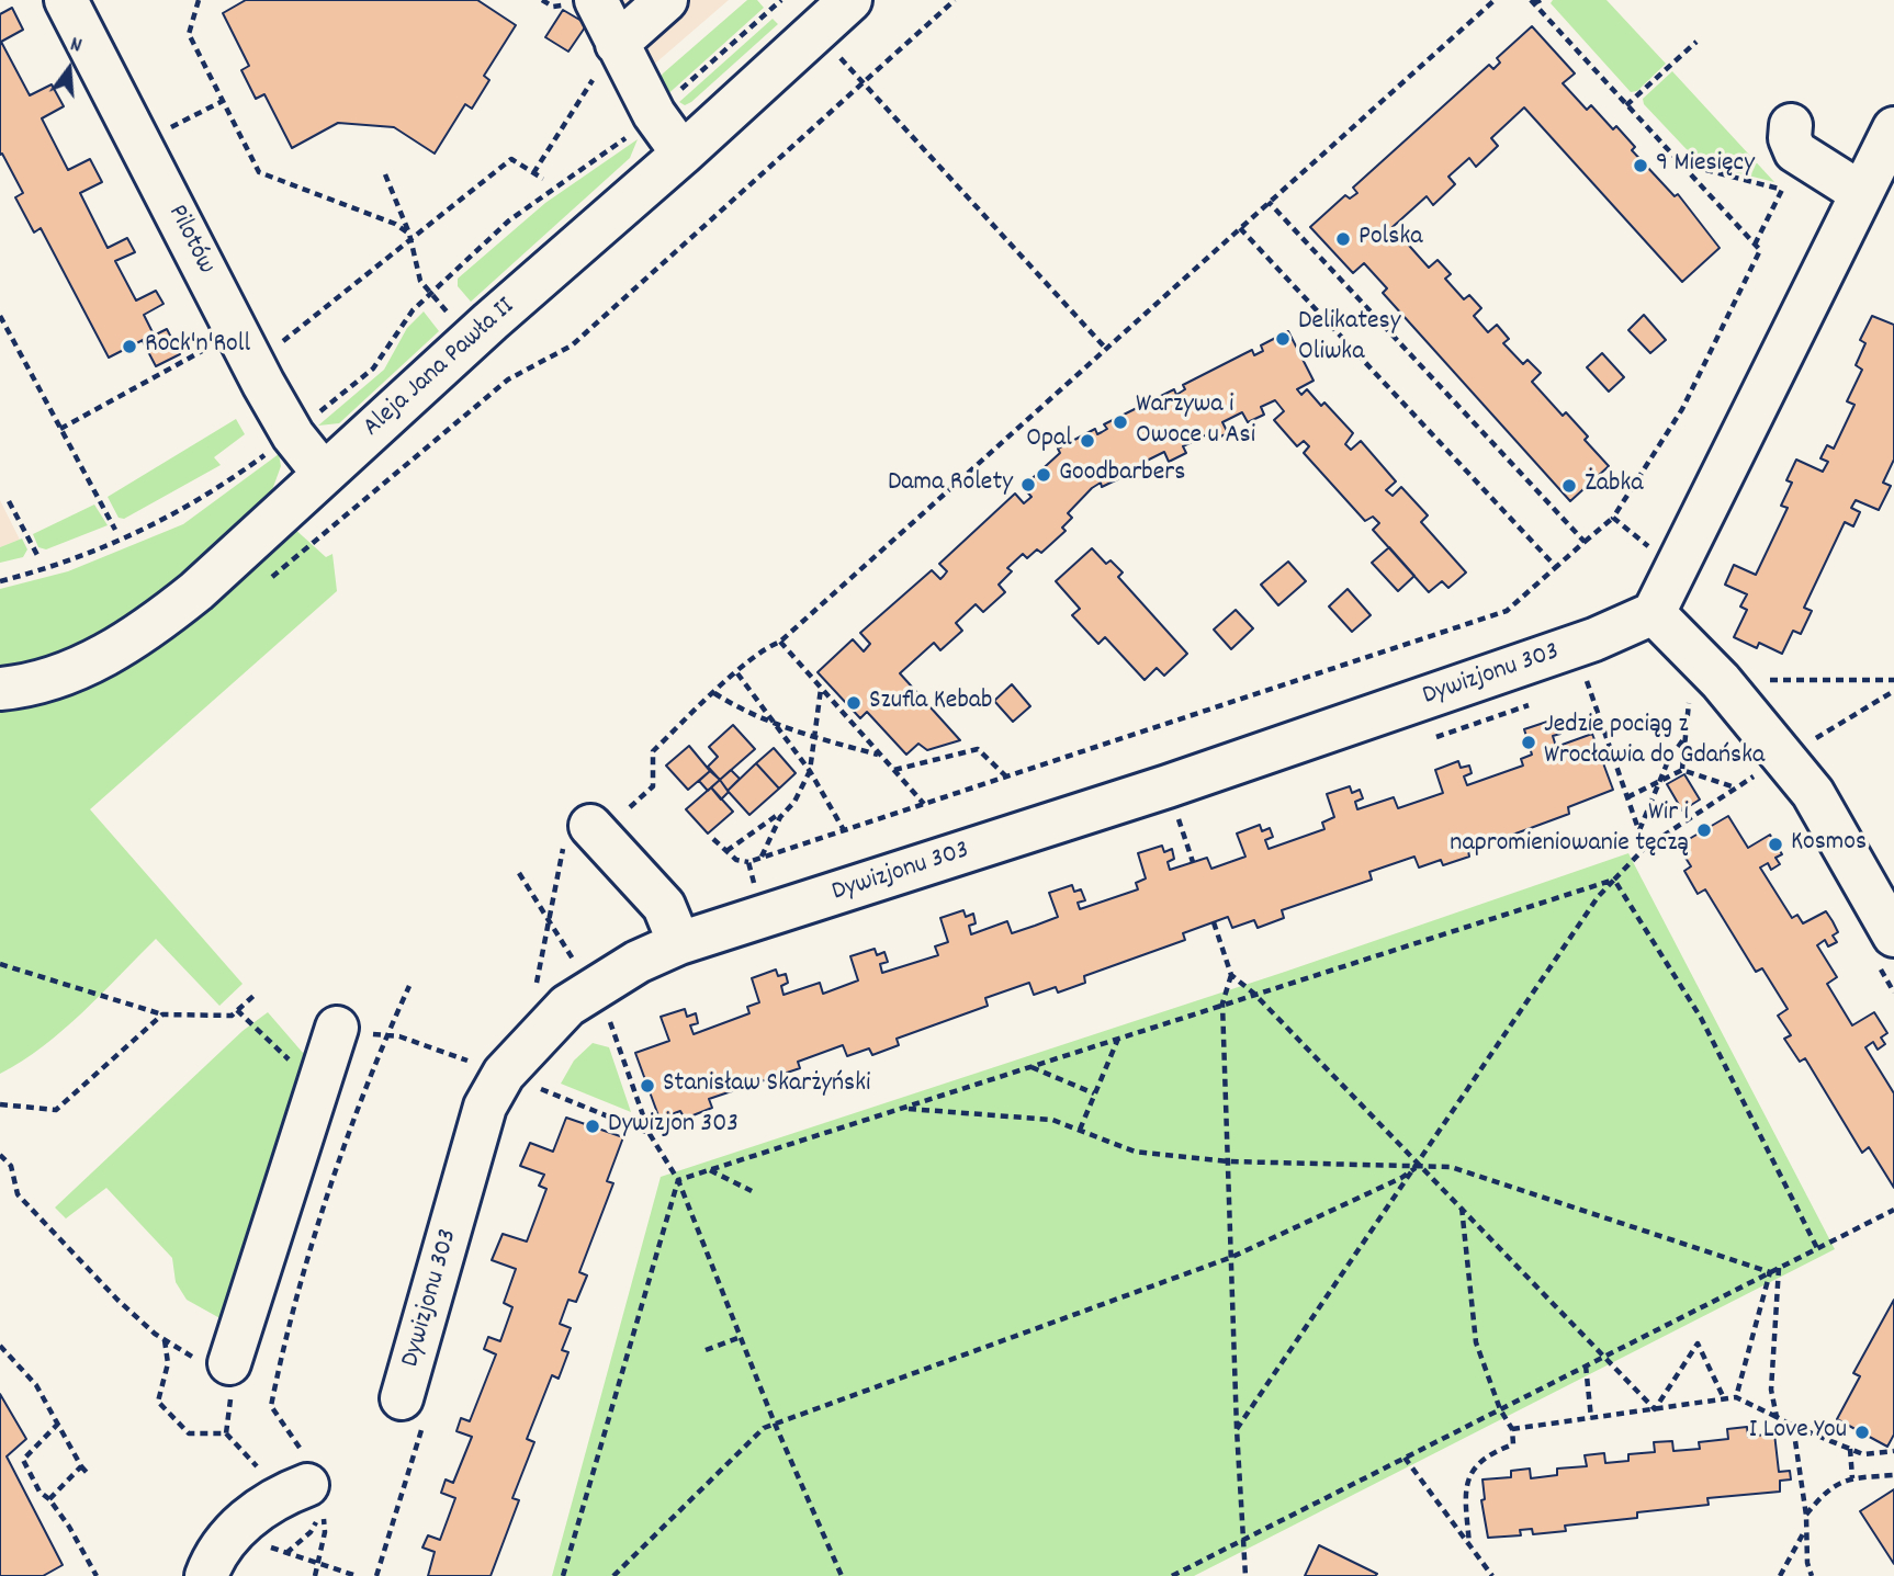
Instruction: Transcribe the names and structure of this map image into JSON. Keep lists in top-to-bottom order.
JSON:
{
  "streets": {
    "street": ["Pilotów", "Aleja Jana Pawła II", "Dywizjonu 303"]
  },
  "crossings": [
    ["Pilotów", "Aleja Jana Pawła II"]
  ],
  "places": [
    "9 Miesięcy",
    "Polska",
    "Delikatesy Oliwka",
    "Rock'n'Roll",
    "Warzywa i Owoce u Asi",
    "Opal",
    "Goodbarbers",
    "Dama Rolety",
    "Żabka",
    "Szufla Kebab",
    "Jedzie pociąg z Wrocławia do Gdańska",
    "Wir i napromieniowanie tęczą",
    "Kosmos",
    "Stanisław Skarżyński",
    "Dywizjon 303",
    "I Love You"
  ],
  "north": "top"
}
